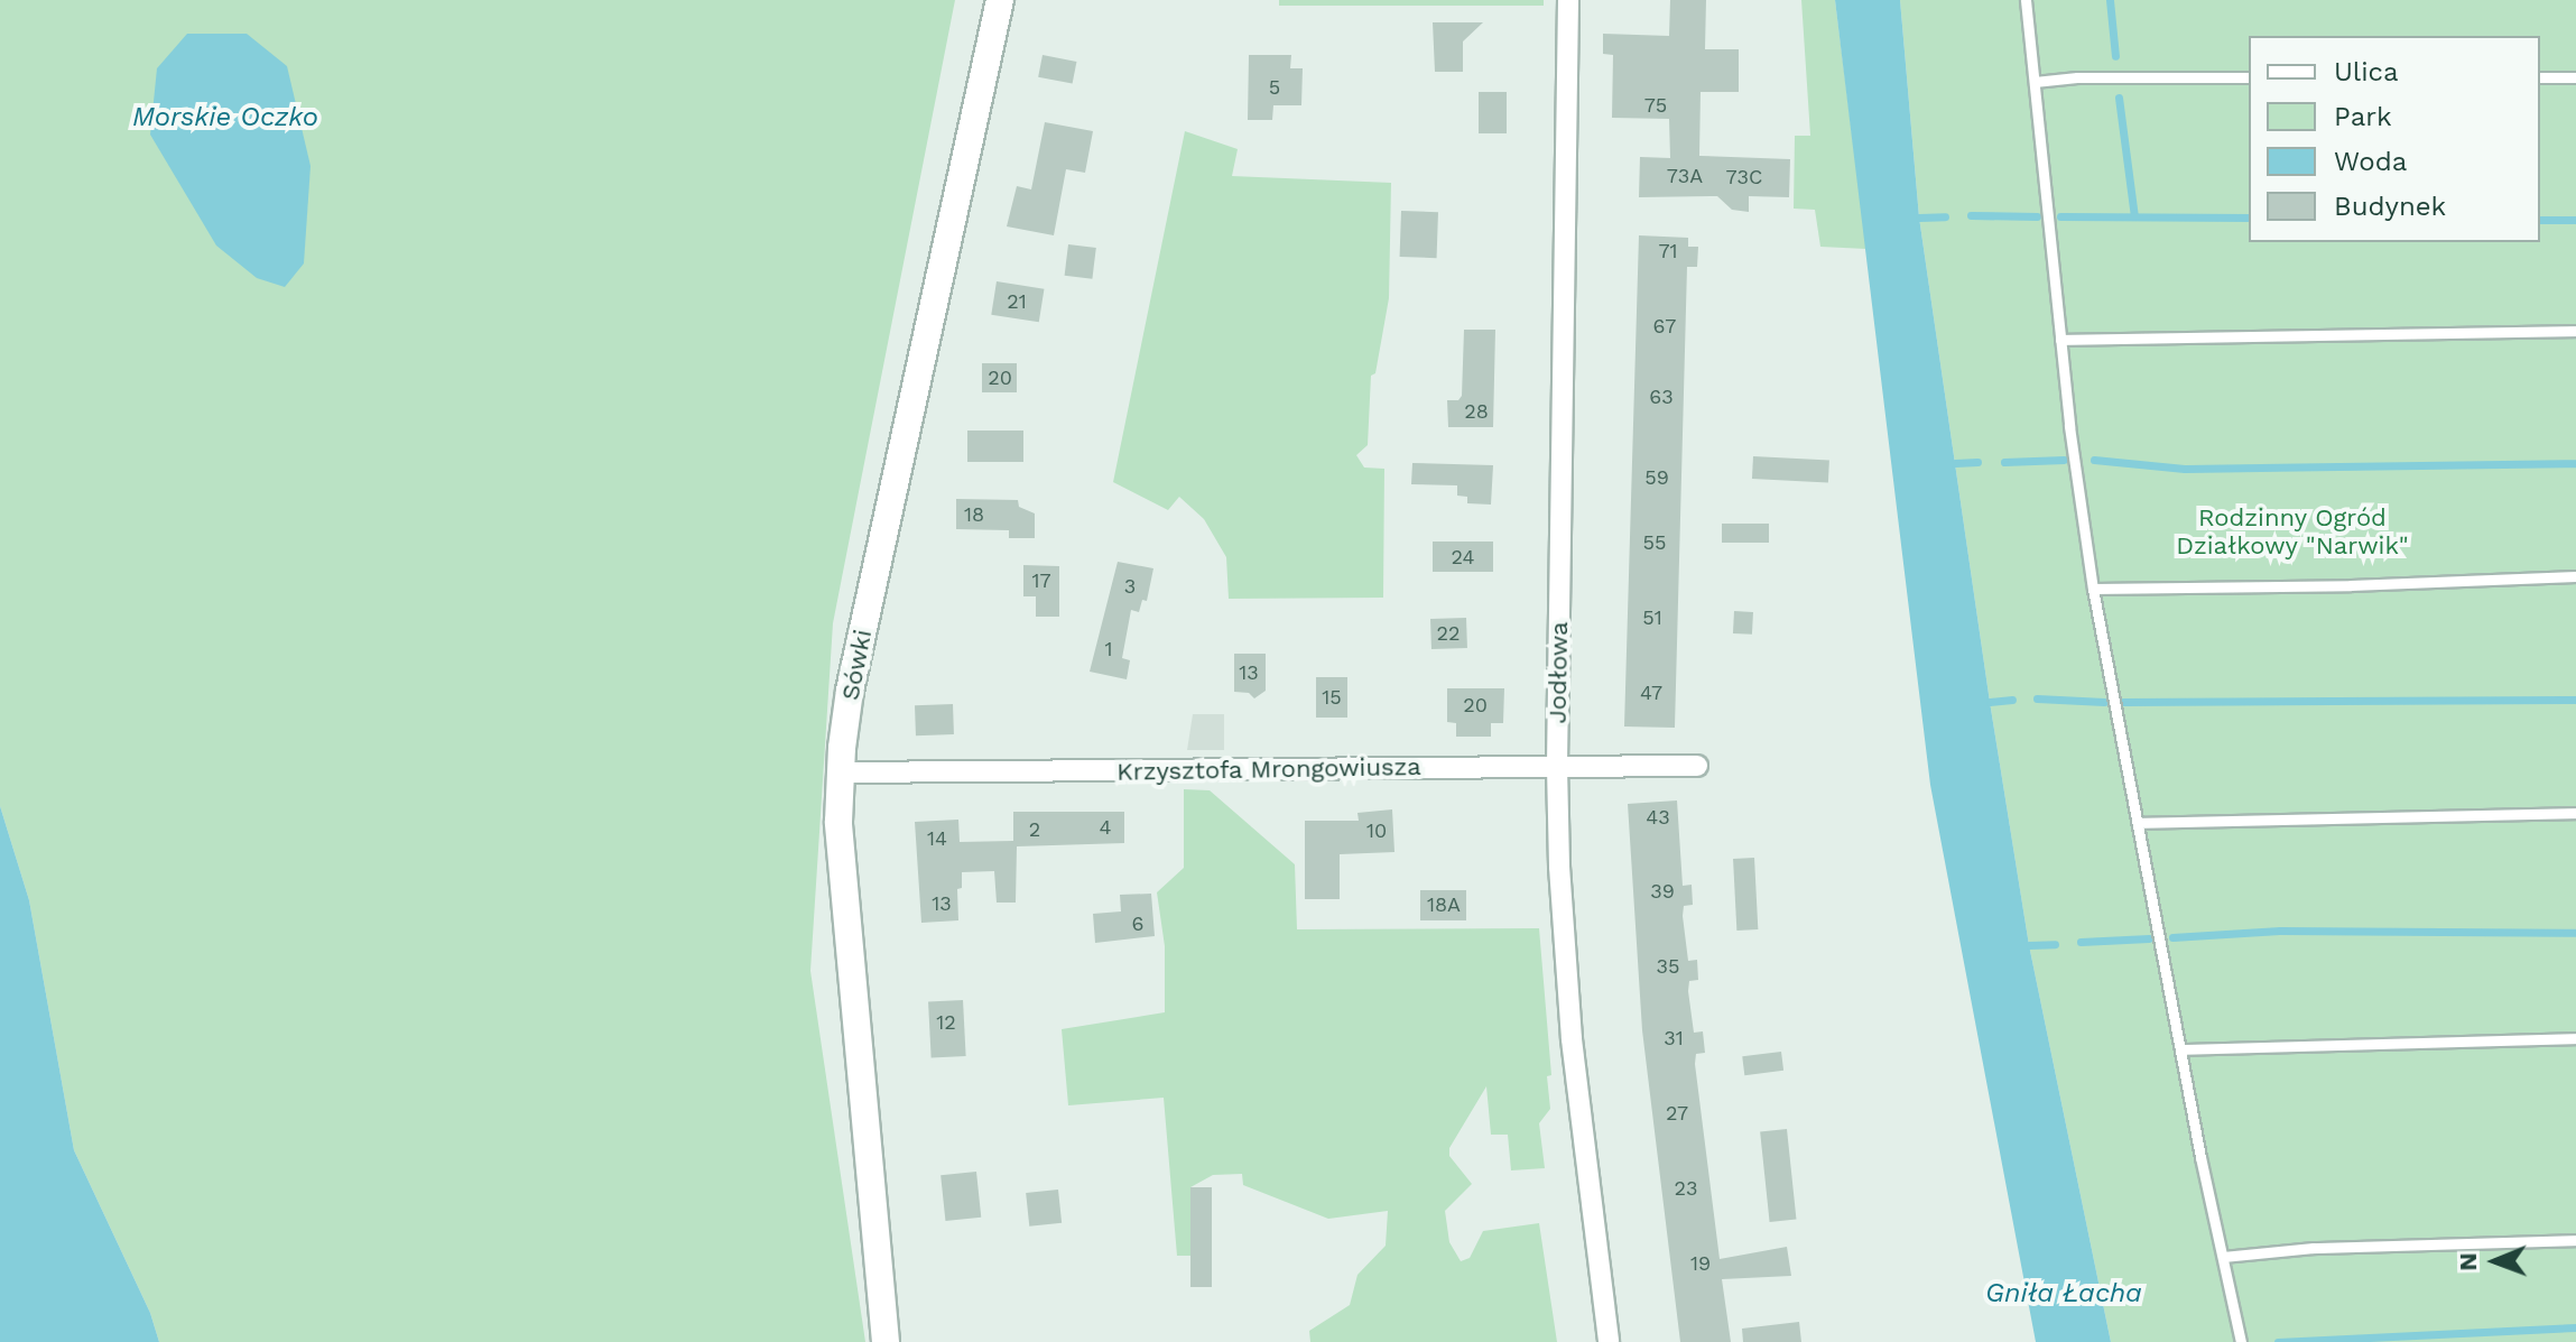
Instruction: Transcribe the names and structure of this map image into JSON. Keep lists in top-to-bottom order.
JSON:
{
  "streets": {
    "street": ["Sówki", "Jodłowa", "Krzysztofa Mrongowiusza"]
  },
  "crossings": [
    ["Sówki", "Krzysztofa Mrongowiusza"],
    ["Jodłowa", "Krzysztofa Mrongowiusza"]
  ],
  "water": ["Morskie Oczko", "Gniła Łacha"],
  "parks": ["Rodzinny Ogród Działkowy \"Narwik\""],
  "house_numbers": [
    "5",
    "75",
    "73A",
    "73C",
    "71",
    "21",
    "67",
    "20",
    "63",
    "28",
    "59",
    "18",
    "55",
    "24",
    "17",
    "3",
    "51",
    "22",
    "1",
    "13",
    "47",
    "15",
    "20",
    "43",
    "4",
    "2",
    "10",
    "14",
    "39",
    "13",
    "18A",
    "6",
    "35",
    "12",
    "31",
    "27",
    "23",
    "19"
  ],
  "legend": [
    "Ulica",
    "Park",
    "Woda",
    "Budynek"
  ],
  "north": "left"
}
